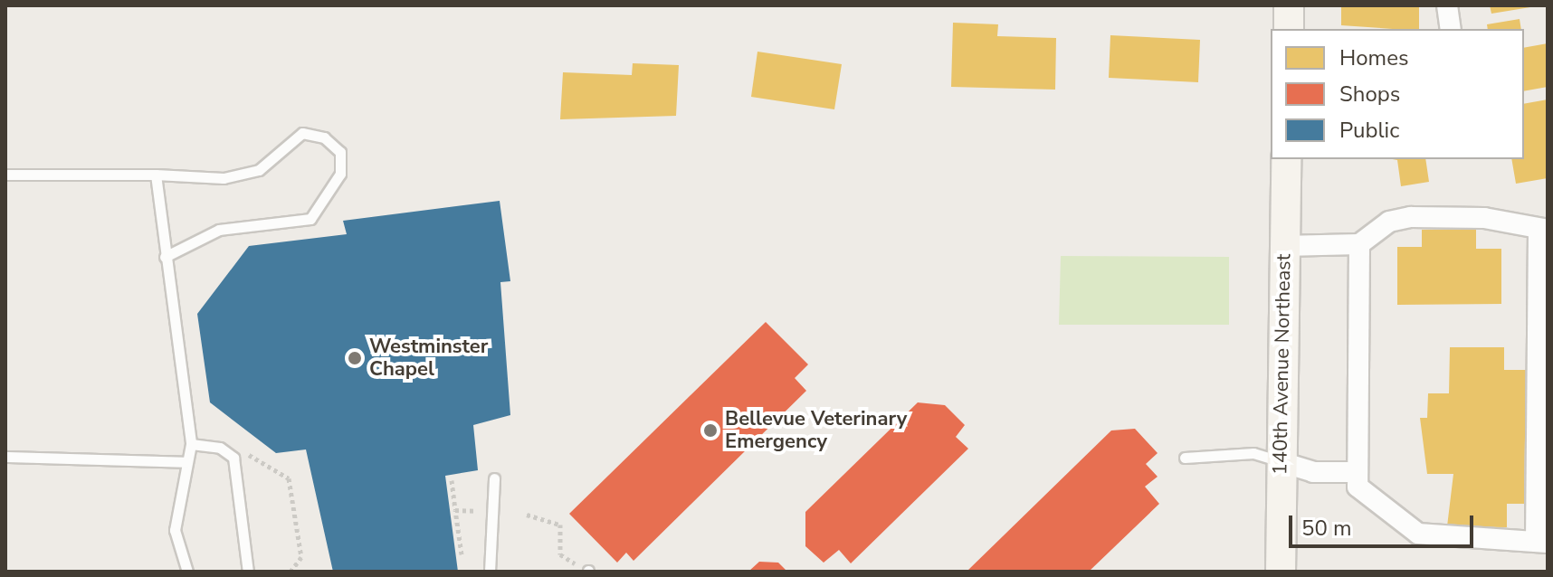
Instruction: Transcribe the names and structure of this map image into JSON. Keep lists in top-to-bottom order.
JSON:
{
  "streets": {
    "street": ["140th Avenue Northeast"]
  },
  "places": ["Westminster Chapel", "Bellevue Veterinary Emergency"],
  "legend": ["Homes", "Shops", "Public"],
  "scale_bar": "50 m"
}
